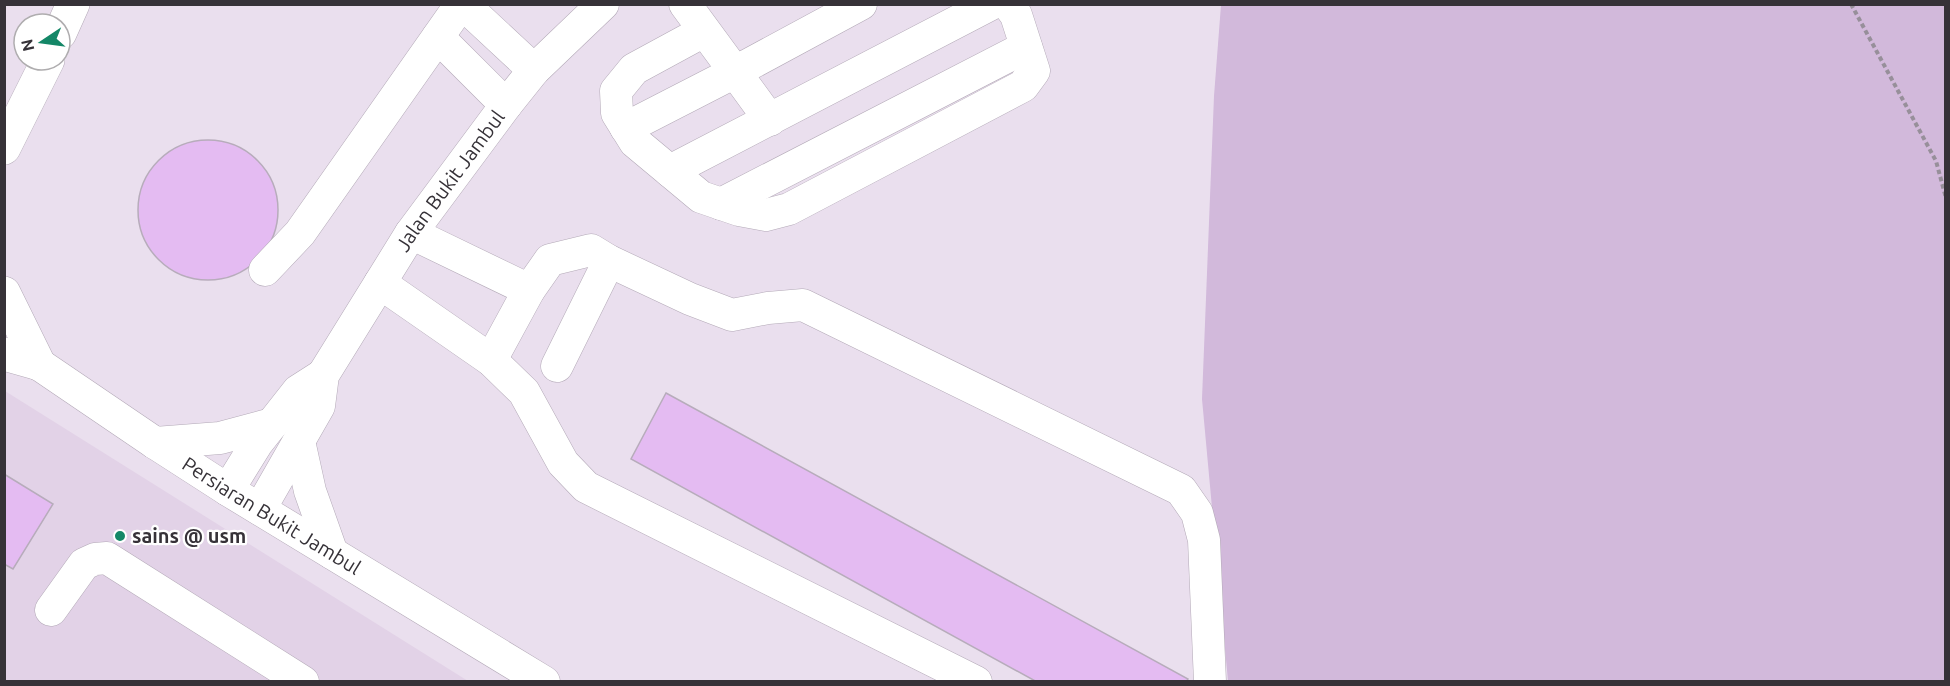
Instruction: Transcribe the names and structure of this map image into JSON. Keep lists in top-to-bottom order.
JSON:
{
  "streets": {
    "street": ["Jalan Bukit Jambul", "Persiaran Bukit Jambul"]
  },
  "crossings": [
    ["Jalan Bukit Jambul", "Persiaran Bukit Jambul"]
  ],
  "places": ["sains @ usm"],
  "north": "left"
}
